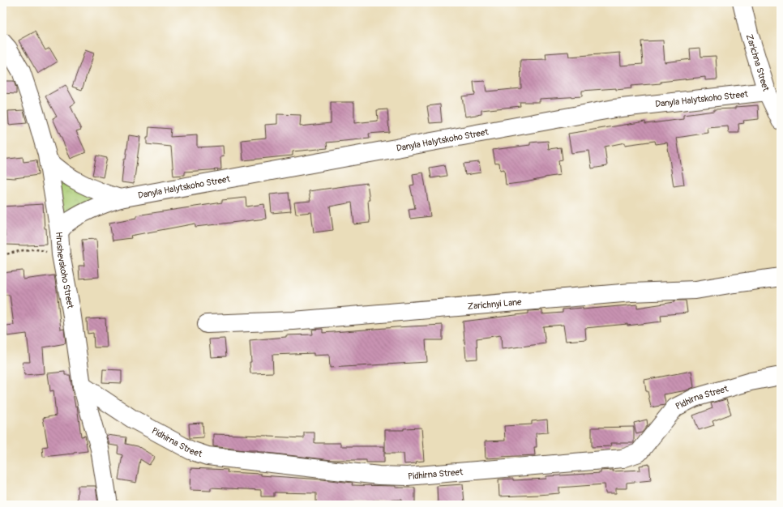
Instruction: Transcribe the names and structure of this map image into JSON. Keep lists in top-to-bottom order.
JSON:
{
  "streets": {
    "street": [
      "Zarichna Street",
      "Danylа Halytskoho Street",
      "Hrushevskoho Street",
      "Zarichnyi Lane",
      "Pidhirna Street"
    ]
  },
  "crossings": [
    ["Zarichna Street", "Danylа Halytskoho Street"],
    ["Danylа Halytskoho Street", "Hrushevskoho Street"],
    ["Hrushevskoho Street", "Pidhirna Street"]
  ]
}
